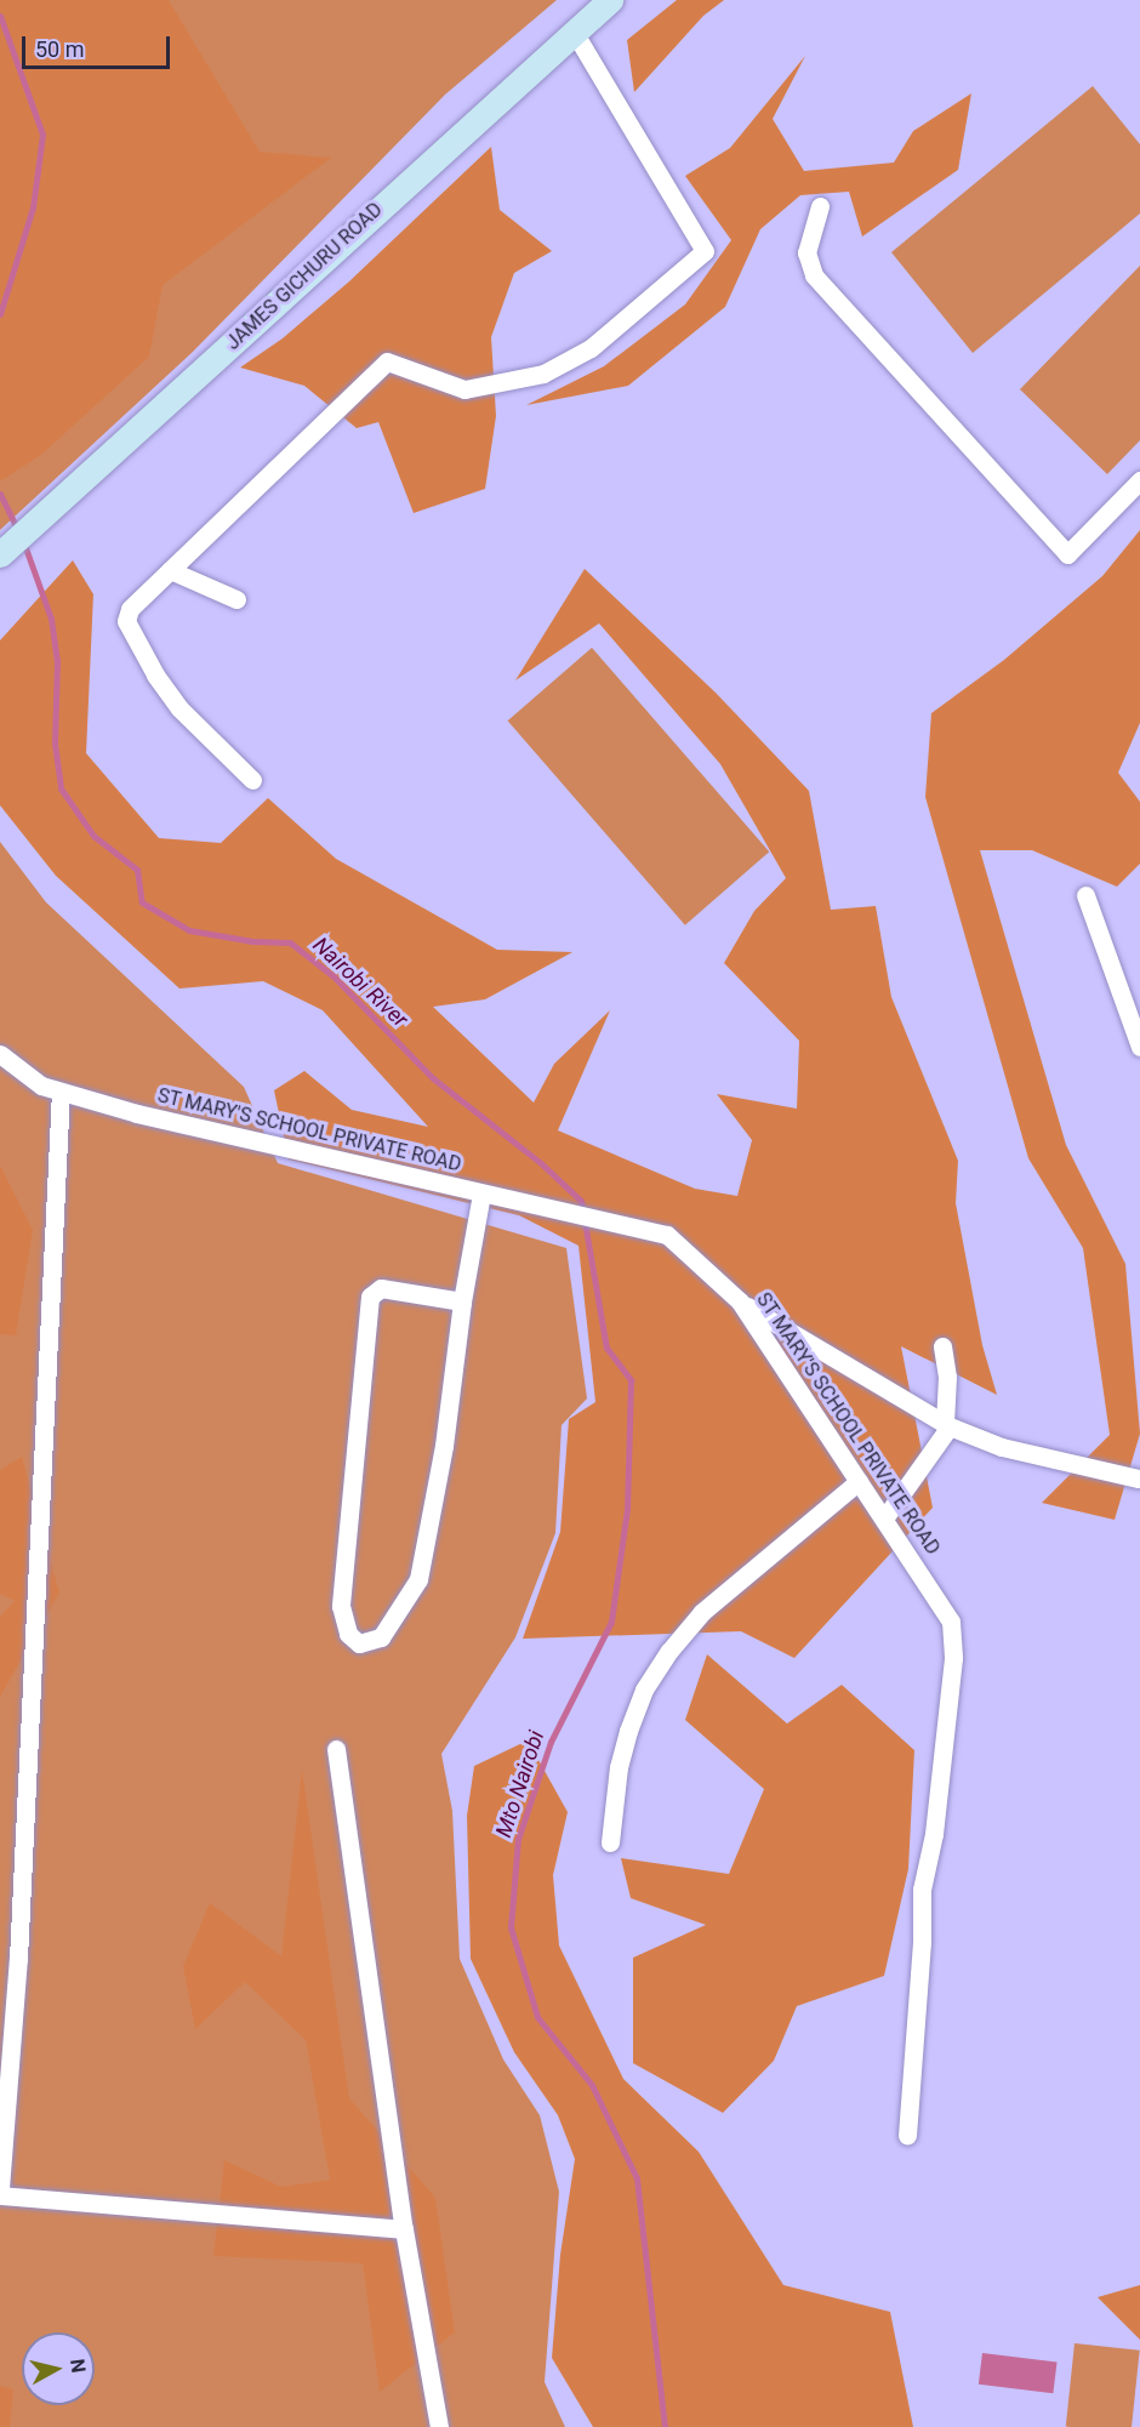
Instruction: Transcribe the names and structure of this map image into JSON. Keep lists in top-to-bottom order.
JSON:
{
  "streets": {
    "main road": ["JAMES GICHURU ROAD"],
    "street": ["ST MARY'S SCHOOL PRIVATE ROAD"]
  },
  "water": ["Nairobi River", "Mto Nairobi"],
  "scale_bar": "50 m",
  "north": "right"
}
